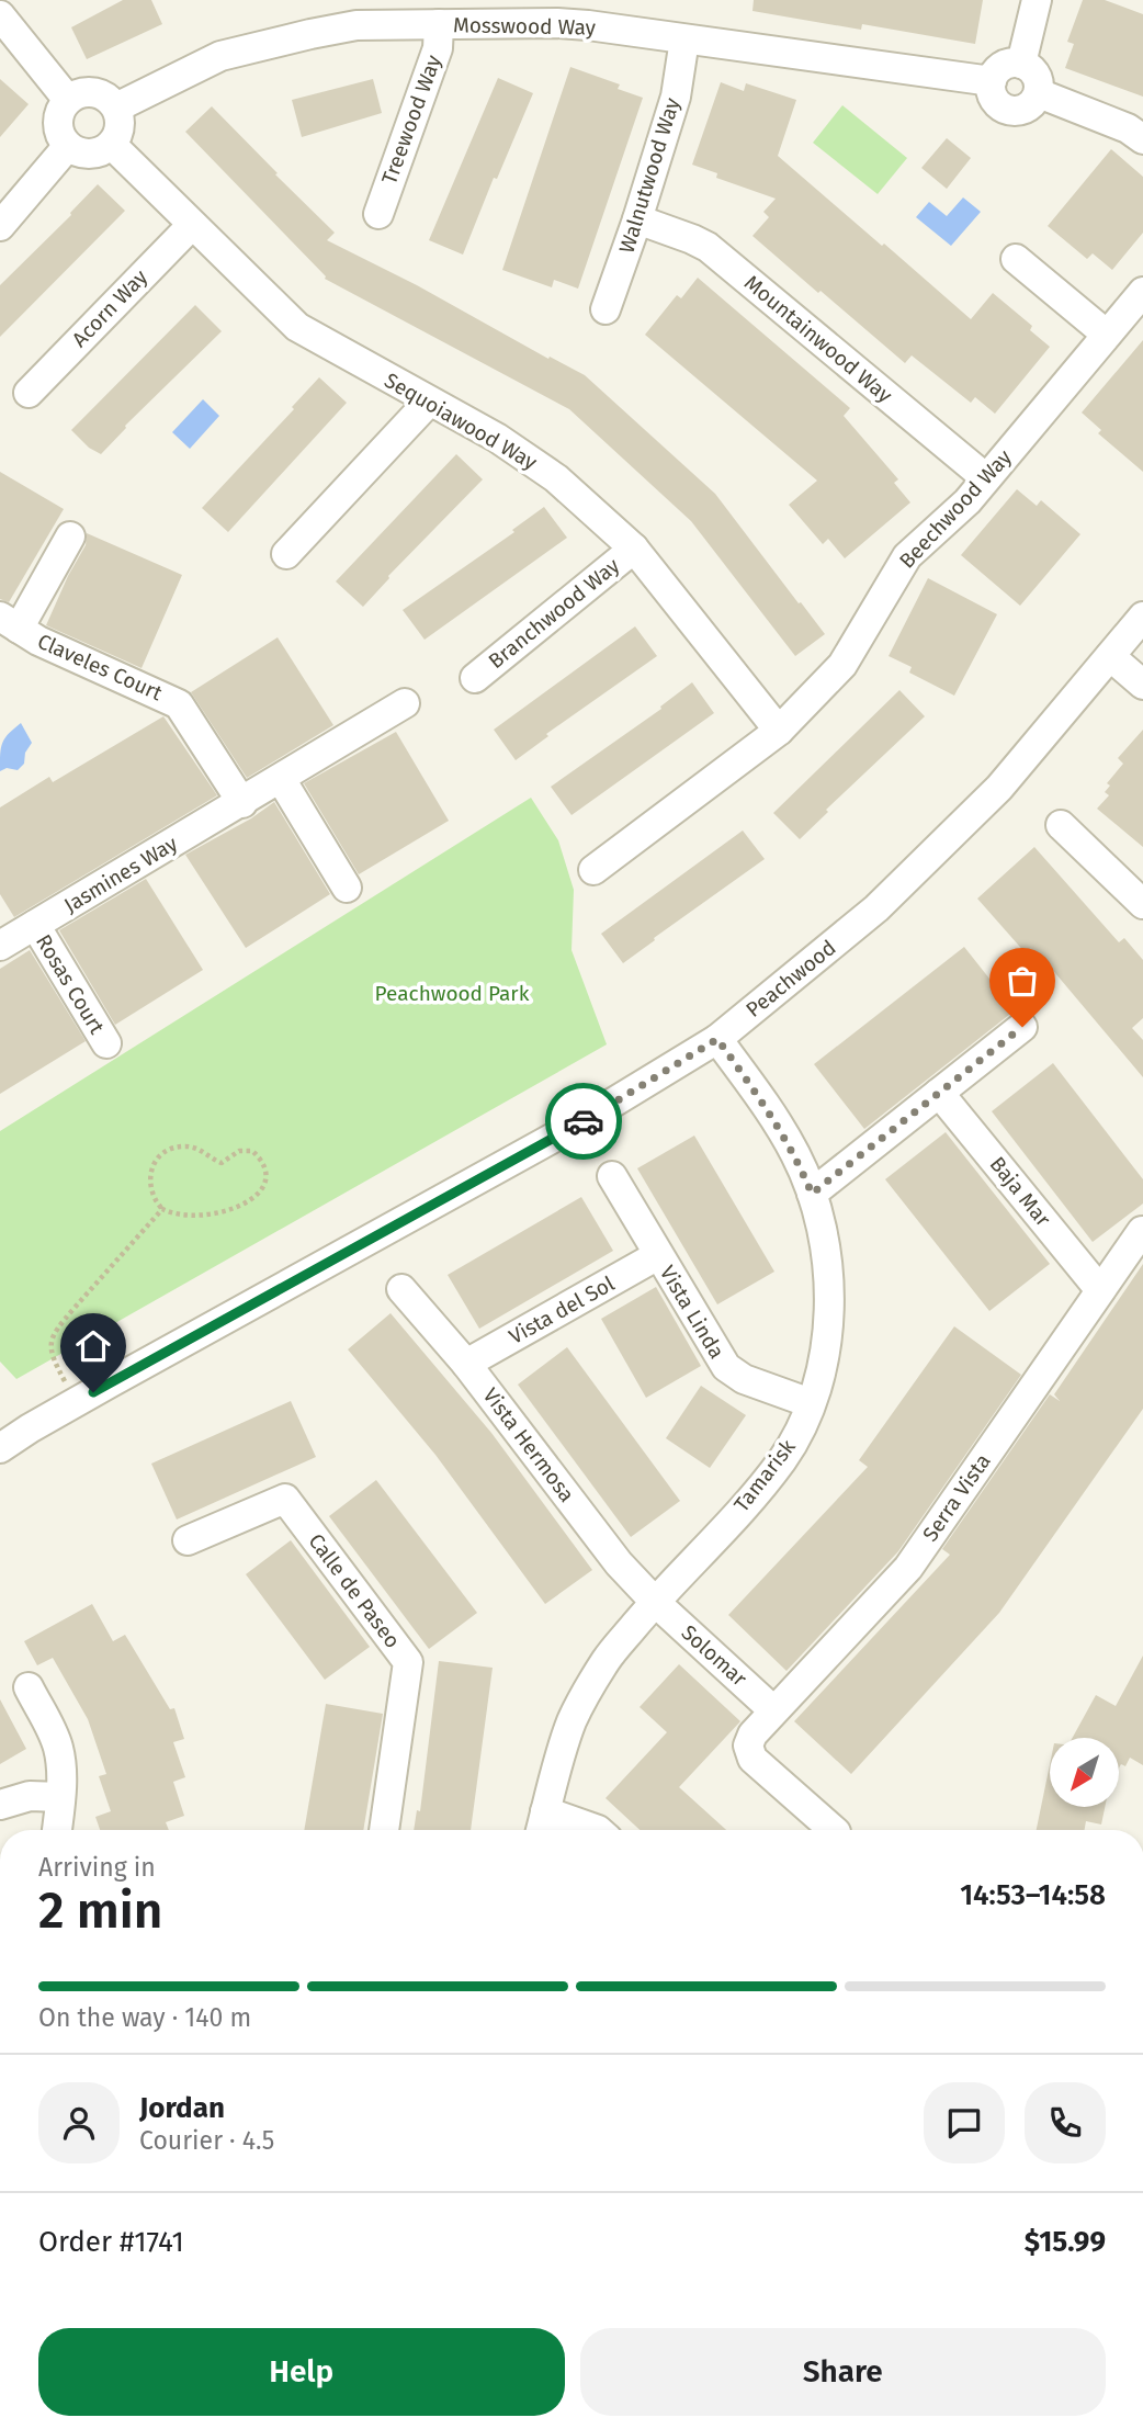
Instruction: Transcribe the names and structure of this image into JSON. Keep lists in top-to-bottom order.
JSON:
{
  "streets": {
    "street": [
      "Mosswood Way",
      "Treewood Way",
      "Walnutwood Way",
      "Acorn Way",
      "Mountainwood Way",
      "Sequoiawood Way",
      "Beechwood Way",
      "Branchwood Way",
      "Claveles Court",
      "Jasmines Way",
      "Peachwood",
      "Rosas Court",
      "Baja Mar",
      "Vista del Sol",
      "Vista Linda",
      "Vista Hermosa",
      "Tamarisk",
      "Serra Vista",
      "Calle de Paseo",
      "Solomar"
    ]
  },
  "crossings": [
    ["Mosswood Way", "Treewood Way"],
    ["Mosswood Way", "Walnutwood Way"],
    ["Mosswood Way", "Sequoiawood Way"],
    ["Walnutwood Way", "Mountainwood Way"],
    ["Acorn Way", "Sequoiawood Way"],
    ["Mountainwood Way", "Beechwood Way"],
    ["Sequoiawood Way", "Beechwood Way"],
    ["Sequoiawood Way", "Branchwood Way"],
    ["Claveles Court", "Jasmines Way"],
    ["Jasmines Way", "Rosas Court"],
    ["Peachwood", "Tamarisk"],
    ["Baja Mar", "Serra Vista"],
    ["Vista del Sol", "Vista Linda"],
    ["Vista del Sol", "Vista Hermosa"],
    ["Vista Linda", "Tamarisk"],
    ["Vista Hermosa", "Tamarisk"],
    ["Vista Hermosa", "Solomar"],
    ["Tamarisk", "Solomar"],
    ["Serra Vista", "Solomar"]
  ],
  "parks": ["Peachwood Park"],
  "north": "bottom left",
  "page": {
    "heading": ["2 min", "Arriving in", "14:53–14:58"],
    "panel": [
      "Jordan",
      "Courier · 4.5",
      "Order #1741",
      "$15.99"
    ],
    "bar": "On the way · 140 m",
    "buttons": ["Help", "Share"]
  }
}
